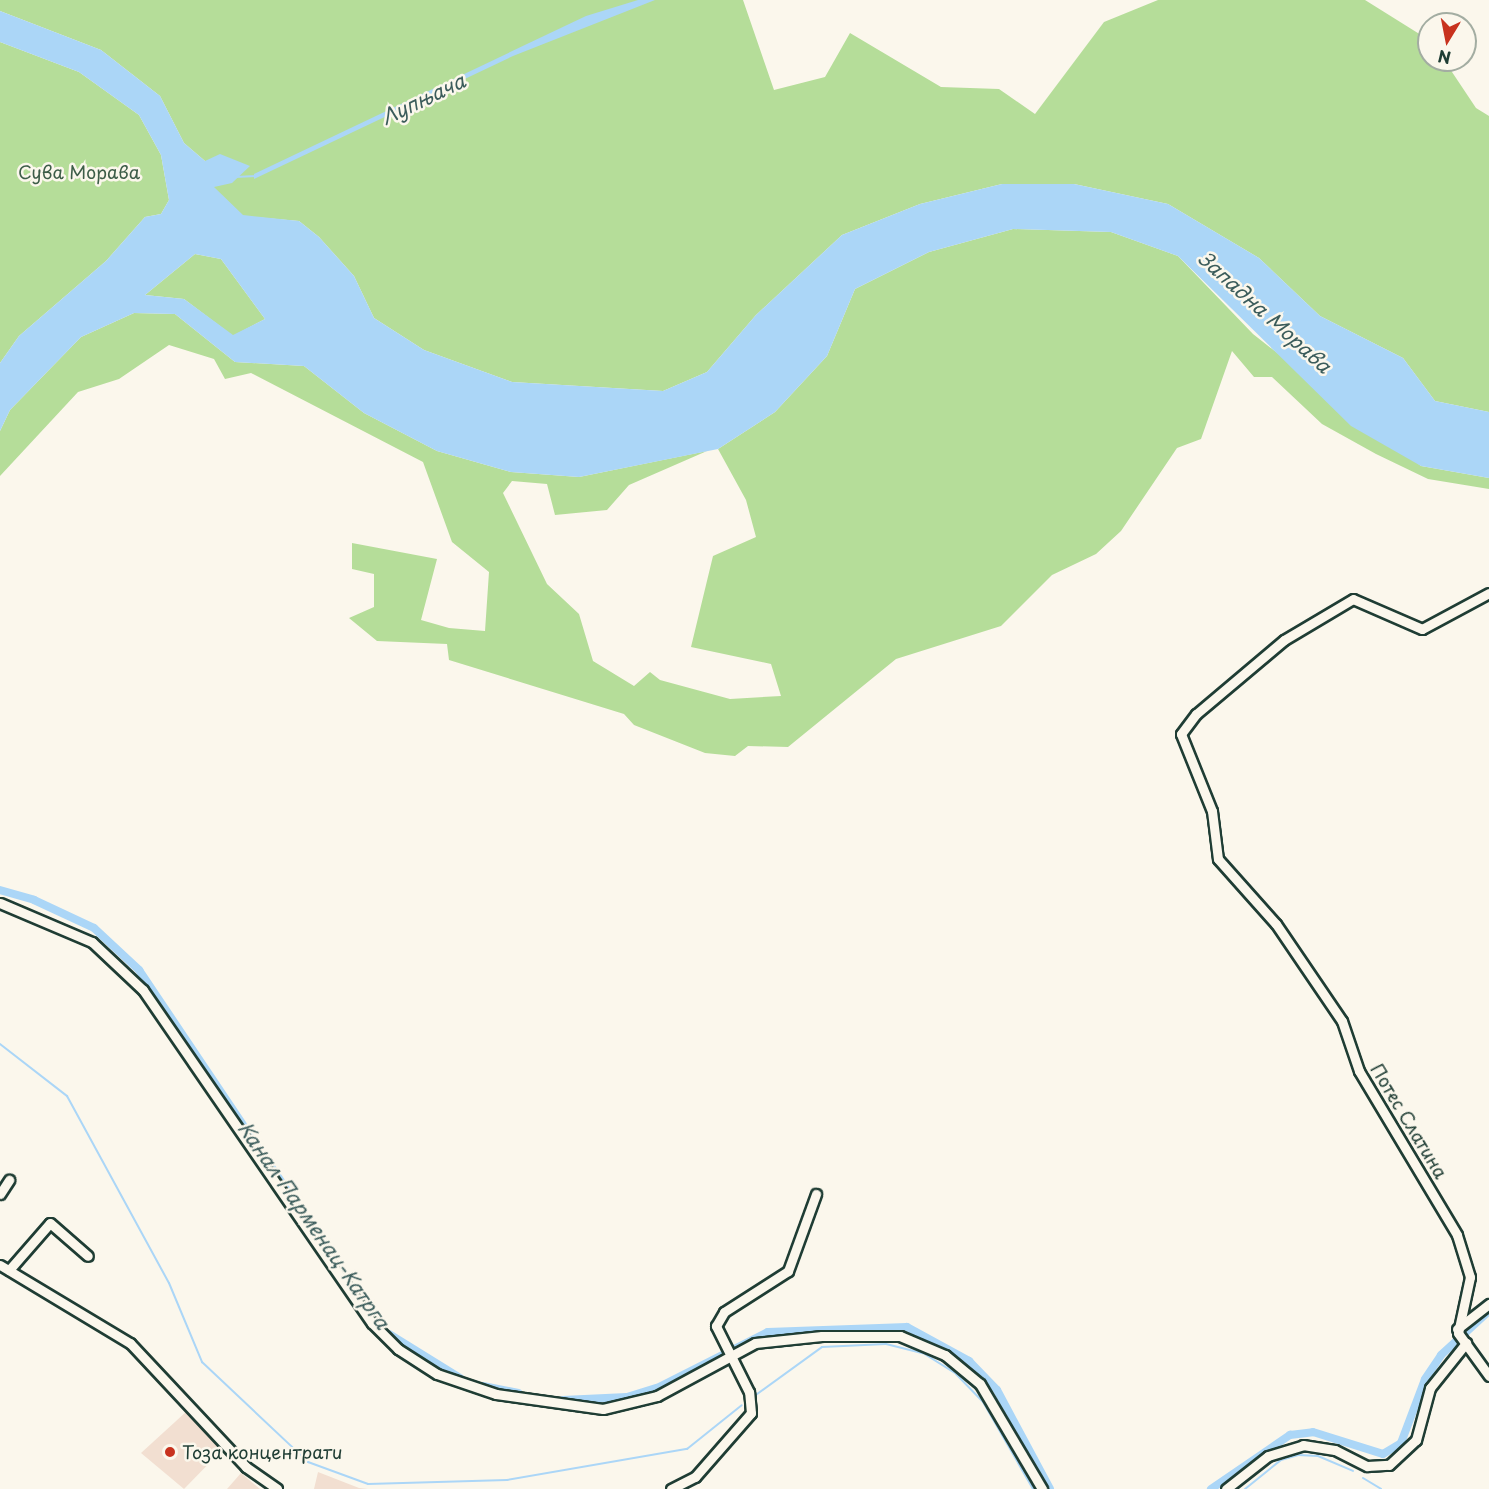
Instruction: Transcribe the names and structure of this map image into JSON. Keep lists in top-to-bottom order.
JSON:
{
  "streets": {
    "street": ["Потес Слатина"]
  },
  "water": ["Лупњача", "Западна Морава", "Канал Парменац-Катрга"],
  "parks": ["Сува Морава"],
  "places": ["Тоза концентрати"],
  "north": "bottom"
}
